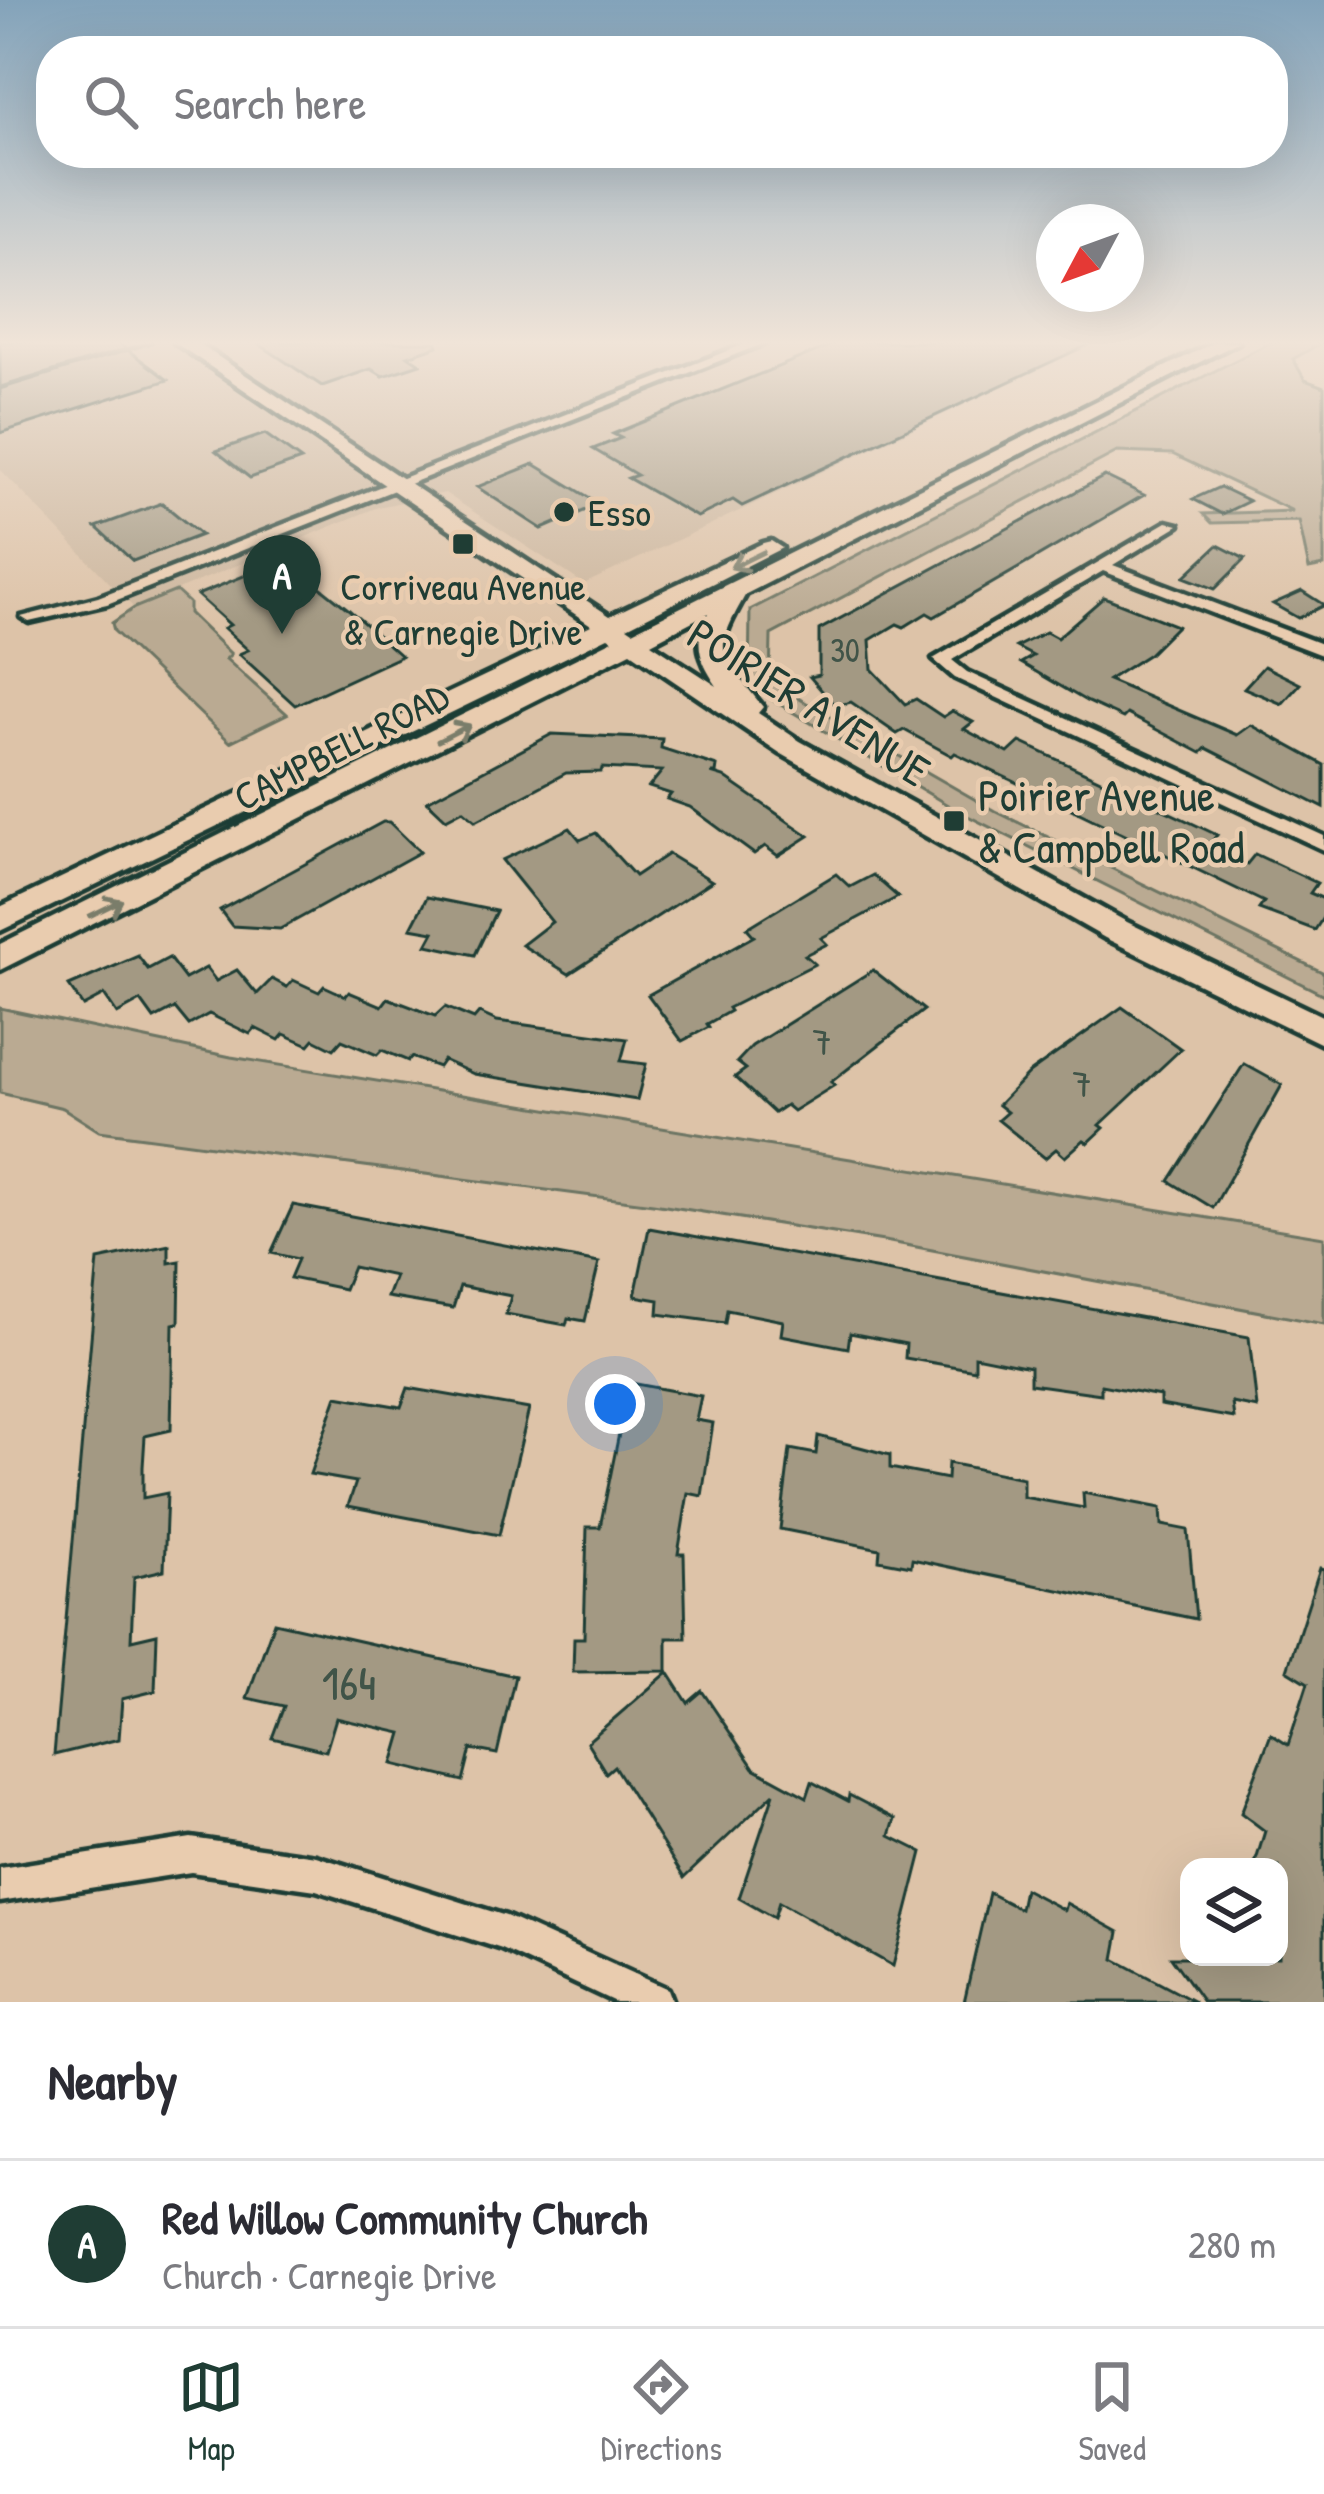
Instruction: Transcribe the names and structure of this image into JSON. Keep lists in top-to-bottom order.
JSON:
{
  "streets": {
    "main road": ["POIRIER AVENUE", "CAMPBELL ROAD"]
  },
  "crossings": [
    ["POIRIER AVENUE", "CAMPBELL ROAD"]
  ],
  "places": {
    "other": ["Esso"],
    "transit": ["Corriveau Avenue & Carnegie Drive", "Poirier Avenue & Campbell Road"]
  },
  "house_numbers": [
    "30",
    "7",
    "7",
    "164"
  ],
  "north": "bottom left",
  "page": {
    "search": "Search here",
    "pins": "A",
    "heading": "Nearby",
    "list": [
      {
        "mark": "A",
        "name": "Red Willow Community Church",
        "note": "Church · Carnegie Drive",
        "value": "280 m"
      }
    ],
    "nav": ["Map", "Directions", "Saved"]
  }
}
